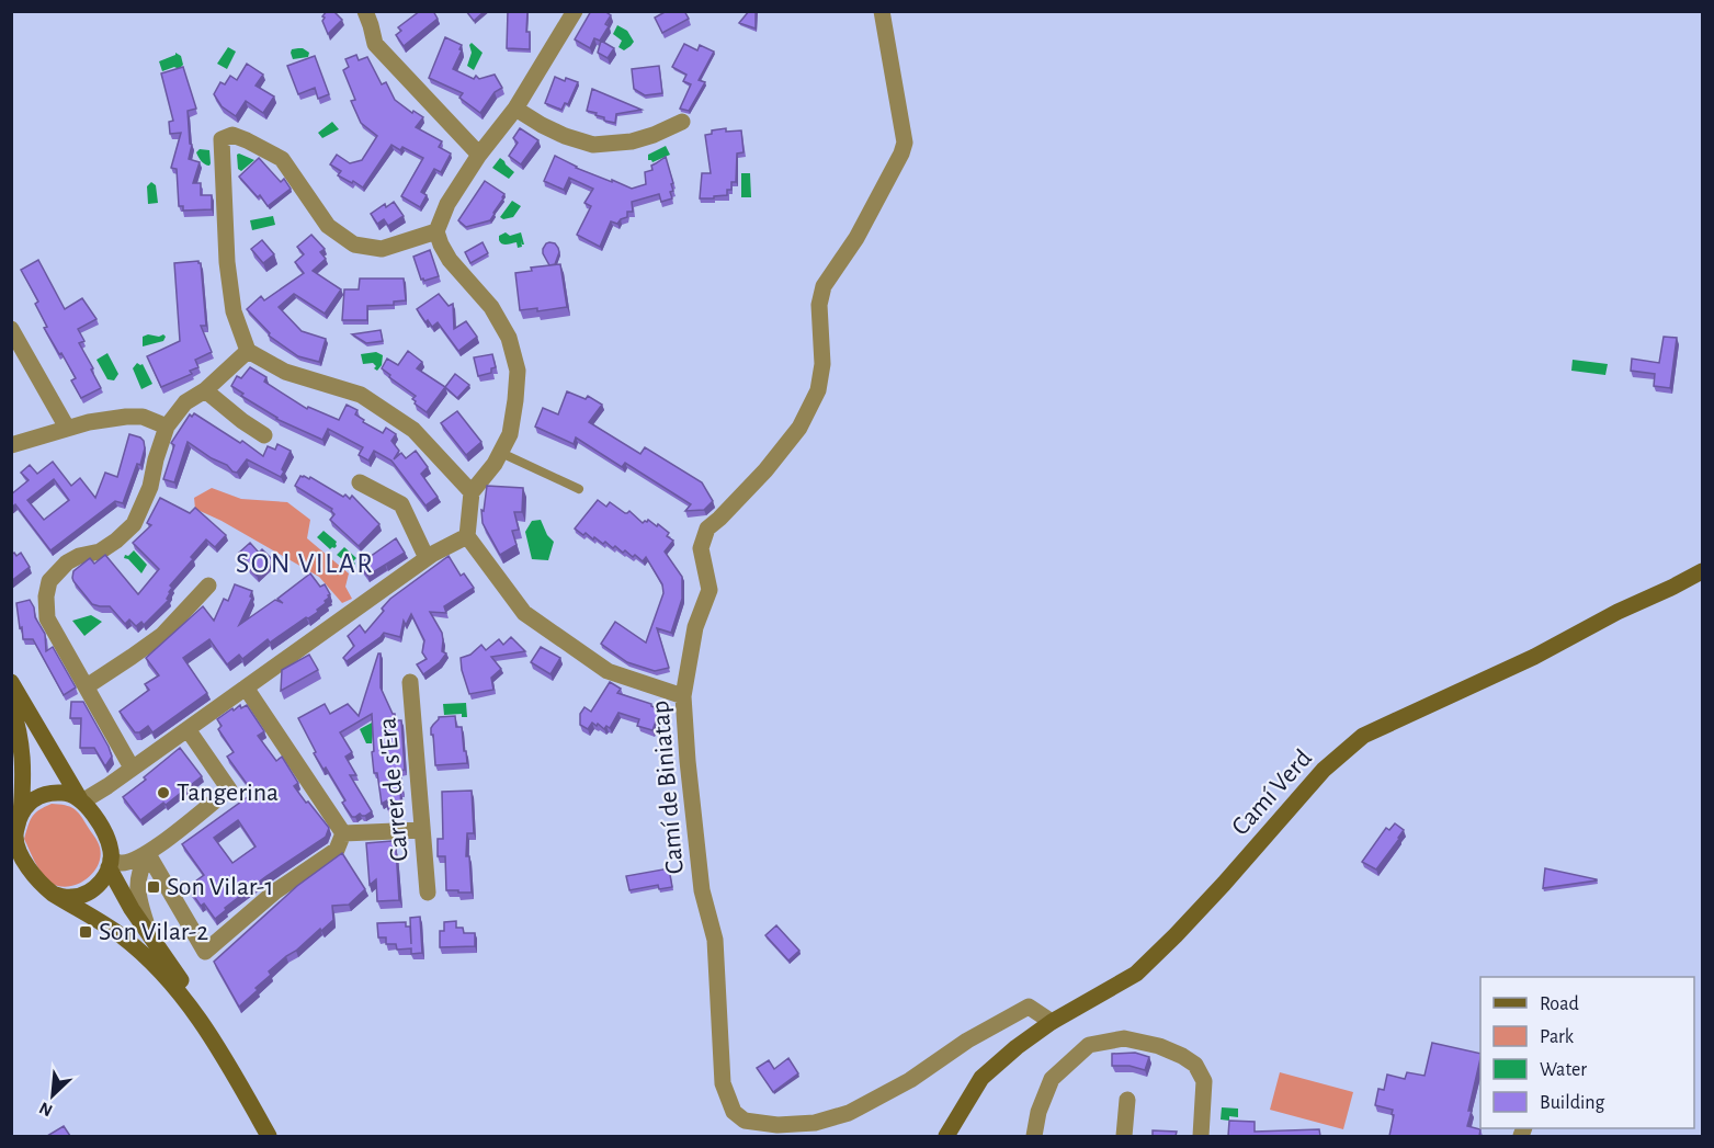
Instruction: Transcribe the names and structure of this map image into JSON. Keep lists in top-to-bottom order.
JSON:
{
  "streets": {
    "main road": ["Camí Verd"],
    "street": ["Camí de Biniatap", "Carrer de s'Era"]
  },
  "crossings": [
    ["Camí de Biniatap", "Camí Verd"]
  ],
  "districts": ["SON VILAR"],
  "places": {
    "other": ["Tangerina"],
    "transit": ["Son Vilar-1", "Son Vilar-2"]
  },
  "legend": [
    "Road",
    "Park",
    "Water",
    "Building"
  ],
  "north": "bottom left"
}
